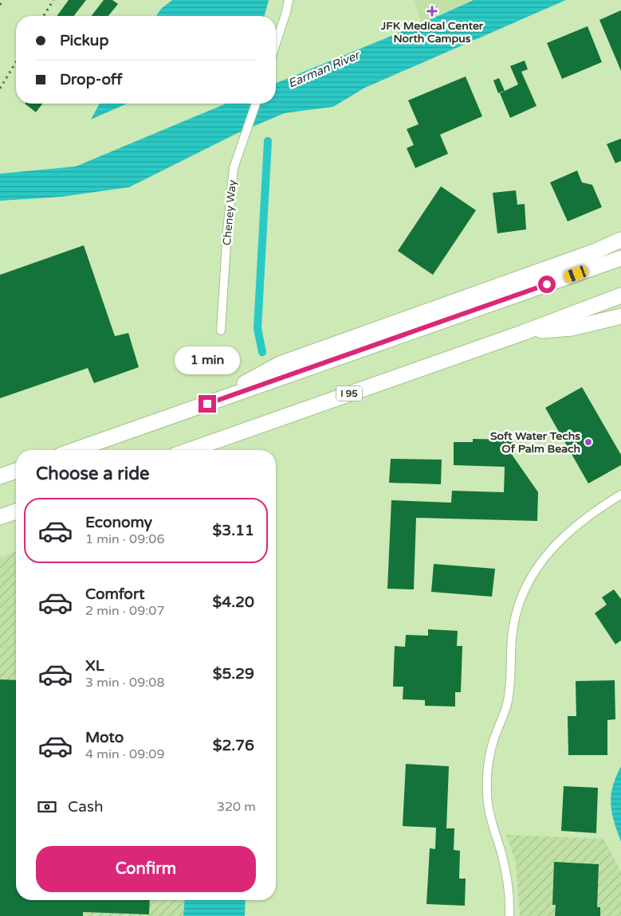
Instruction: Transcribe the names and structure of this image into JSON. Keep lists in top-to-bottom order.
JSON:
{
  "streets": {
    "highway": ["I 95"],
    "street": ["Cheney Way"]
  },
  "water": ["Earman River"],
  "places": {
    "health": ["JFK Medical Center North Campus"],
    "other": ["Soft Water Techs Of Palm Beach"]
  },
  "page": {
    "banner": ["Pickup", "Drop-off"],
    "bubble": "1 min",
    "heading": "Choose a ride",
    "list": [
      {
        "name": "Economy",
        "note": "1 min · 09:06",
        "value": "$3.11"
      },
      {
        "name": "Comfort",
        "note": "2 min · 09:07",
        "value": "$4.20"
      },
      {
        "name": "XL",
        "note": "3 min · 09:08",
        "value": "$5.29"
      },
      {
        "name": "Moto",
        "note": "4 min · 09:09",
        "value": "$2.76"
      }
    ],
    "pay": ["Cash", "320 m"],
    "buttons": "Confirm"
  }
}
